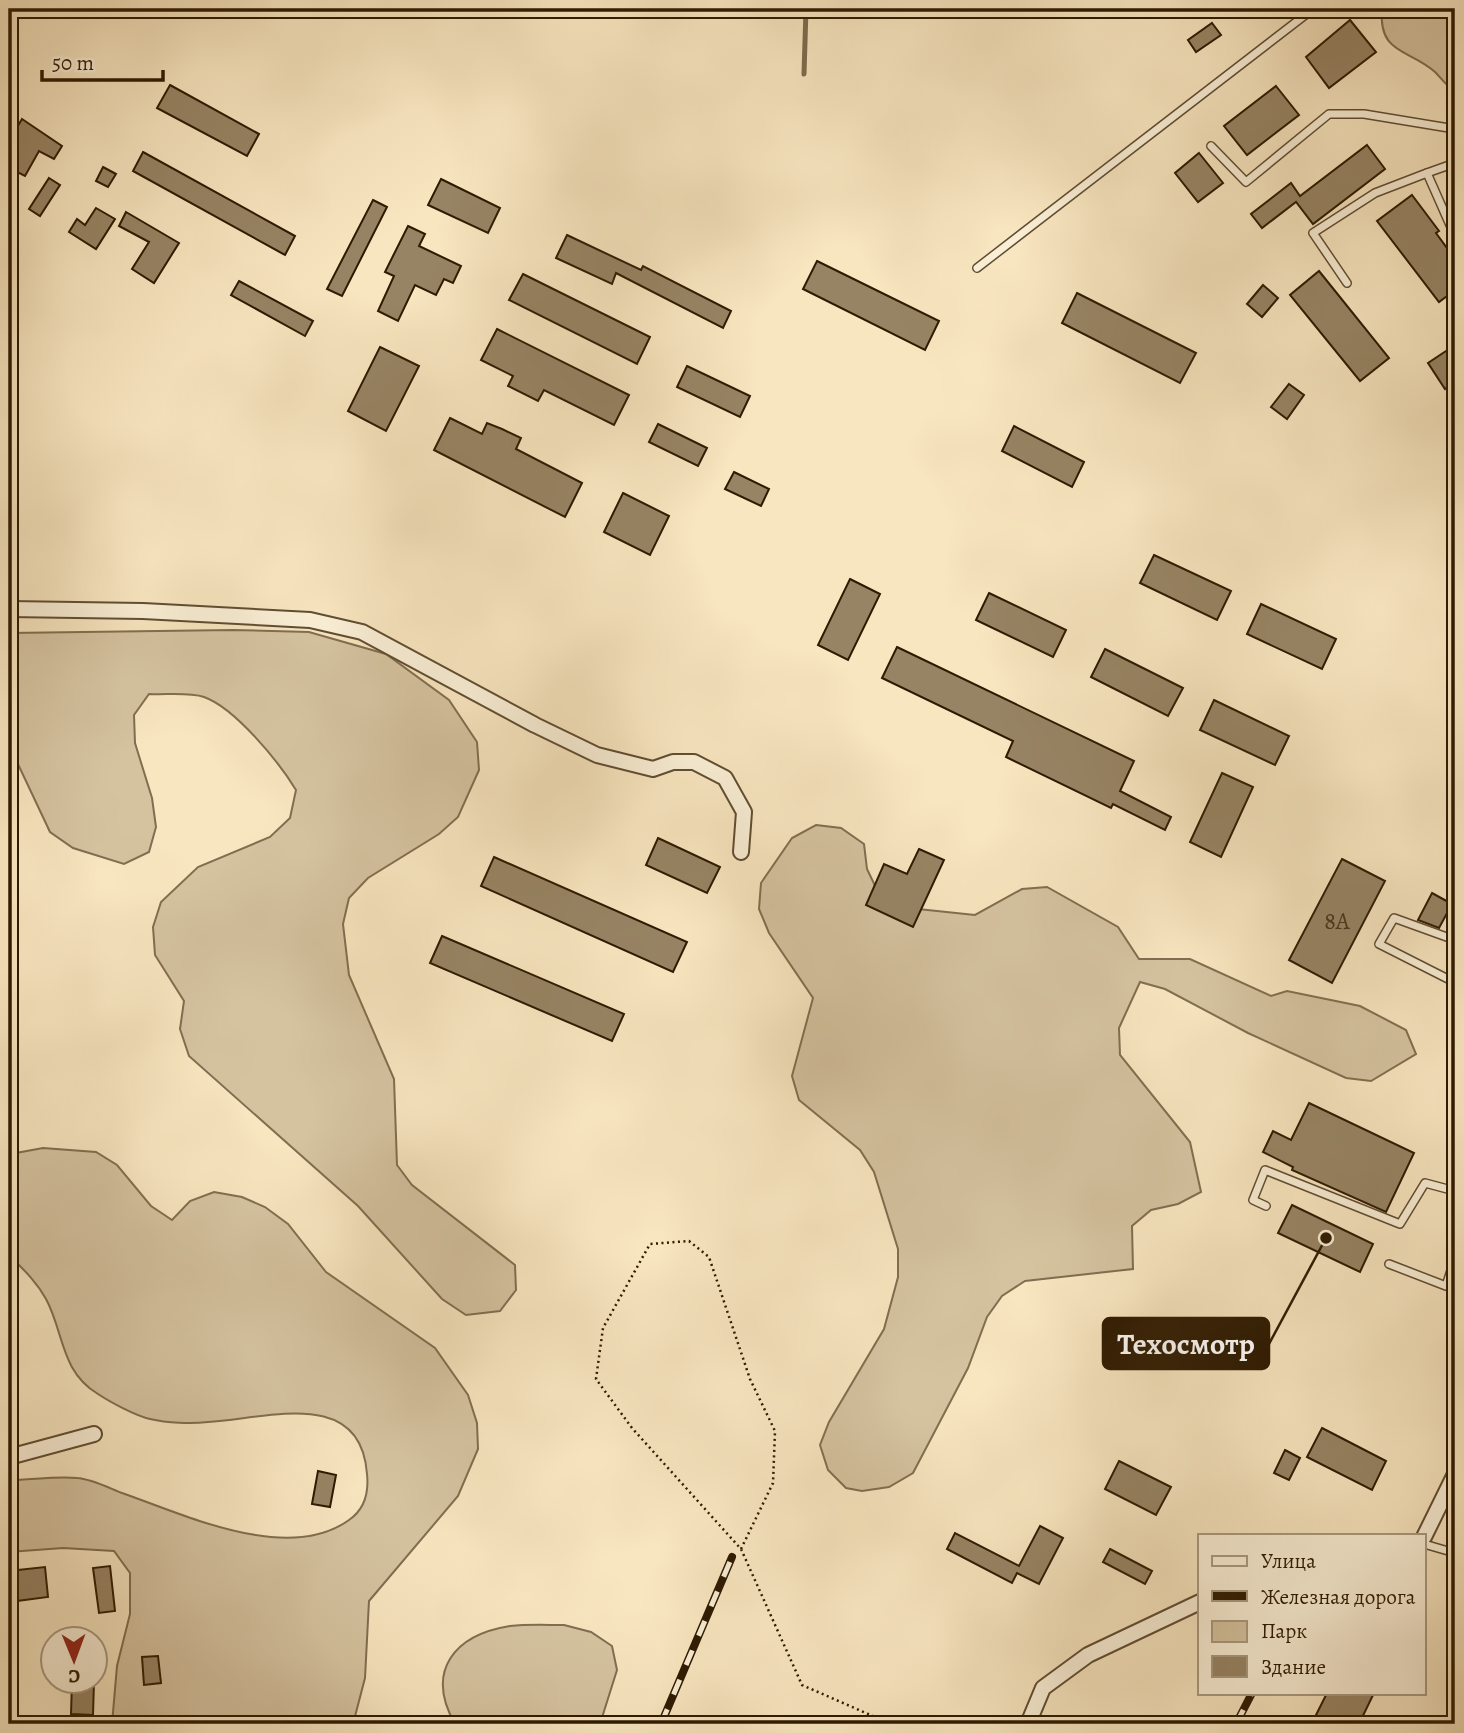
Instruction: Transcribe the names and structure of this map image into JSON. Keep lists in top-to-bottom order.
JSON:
{
  "places": ["Техосмотр"],
  "house_numbers": ["8А"],
  "legend": [
    "Улица",
    "Железная дорога",
    "Парк",
    "Здание"
  ],
  "scale_bar": "50 m",
  "north": "bottom"
}
